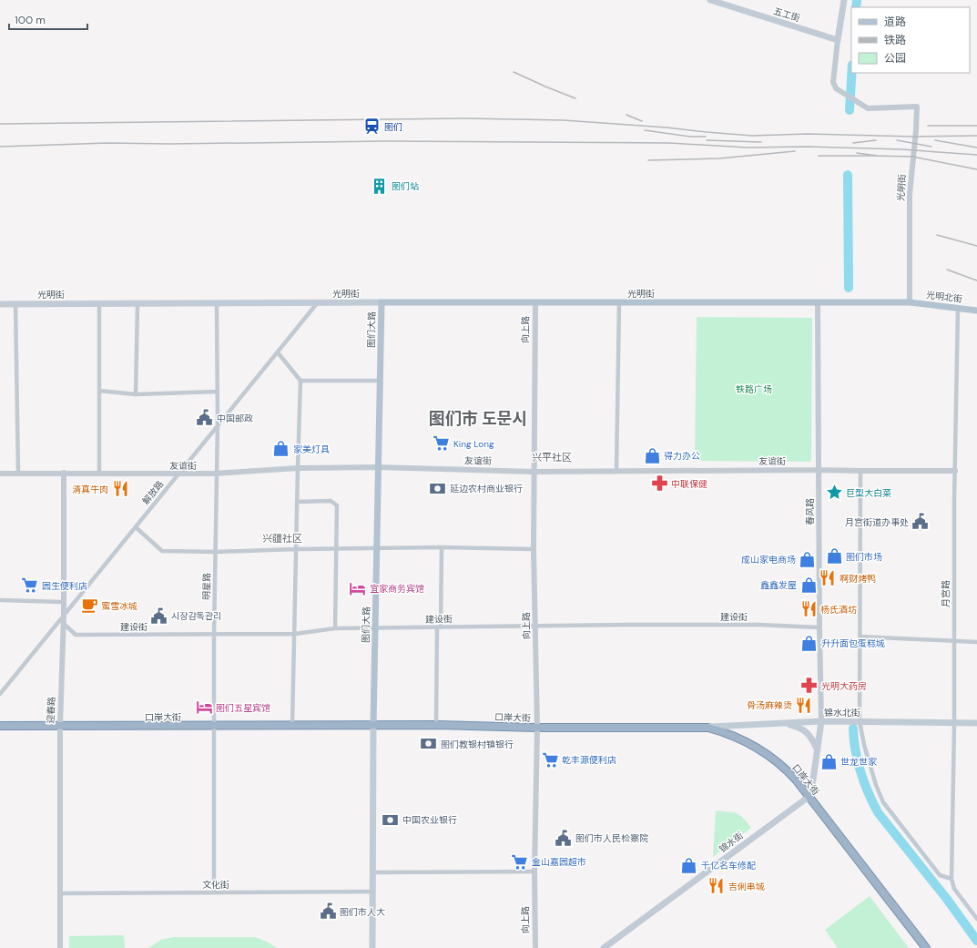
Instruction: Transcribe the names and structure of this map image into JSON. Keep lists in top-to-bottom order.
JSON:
{
  "streets": {
    "highway": ["口岸大街"],
    "main road": [
      "五工街",
      "光明街",
      "光明北街",
      "图们大路",
      "锦水北街",
      "锦水街"
    ],
    "street": [
      "向上路",
      "友谊街",
      "解放路",
      "春风路",
      "明星路",
      "月宫路",
      "建设街",
      "迎春路",
      "文化街"
    ]
  },
  "crossings": [
    ["五工街", "光明街"],
    ["光明街", "光明北街"],
    ["光明街", "图们大路"],
    ["光明街", "向上路"],
    ["光明街", "解放路"],
    ["光明街", "春风路"],
    ["光明街", "明星路"],
    ["光明北街", "月宫路"],
    ["图们大路", "友谊街"],
    ["图们大路", "建设街"],
    ["图们大路", "口岸大街"],
    ["图们大路", "文化街"],
    ["向上路", "友谊街"],
    ["向上路", "建设街"],
    ["向上路", "口岸大街"],
    ["友谊街", "解放路"],
    ["友谊街", "春风路"],
    ["友谊街", "明星路"],
    ["友谊街", "月宫路"],
    ["友谊街", "迎春路"],
    ["解放路", "明星路"],
    ["解放路", "迎春路"],
    ["春风路", "建设街"],
    ["春风路", "锦水北街"],
    ["明星路", "建设街"],
    ["明星路", "口岸大街"],
    ["明星路", "文化街"],
    ["月宫路", "锦水北街"],
    ["建设街", "迎春路"],
    ["迎春路", "口岸大街"],
    ["迎春路", "文化街"],
    ["锦水北街", "口岸大街"],
    ["口岸大街", "锦水街"]
  ],
  "districts": ["图们市 도문시", "兴平社区", "兴疆社区"],
  "parks": ["铁路广场"],
  "places": {
    "station": ["图们"],
    "building": ["图们站"],
    "public building": [
      "中国邮政",
      "月宫街道办事处",
      "시장감독관리",
      "图们市人民检察院",
      "图们市人大"
    ],
    "supermarket": [
      "King Long",
      "园生便利店",
      "乾丰源便利店",
      "金山嘉园超市"
    ],
    "shop": [
      "家美灯具",
      "得力办公",
      "图们市场",
      "成山家电商场",
      "鑫鑫发屋",
      "升升面包蛋糕城",
      "世龙世家",
      "千亿名车修配"
    ],
    "pharmacy": ["中联保健", "光明大药房"],
    "bank": ["延边农村商业银行", "图们教银村镇银行", "中国农业银行"],
    "restaurant": [
      "清真牛肉",
      "啊财烤鸭",
      "杨氏酒坊",
      "骨汤麻辣烫",
      "吉俐串城"
    ],
    "place": ["巨型大白菜"],
    "hotel": ["宜家商务宾馆", "图们五星宾馆"],
    "cafe": ["蜜雪冰城"]
  },
  "legend": ["道路", "铁路", "公园"],
  "scale_bar": "100 m"
}
